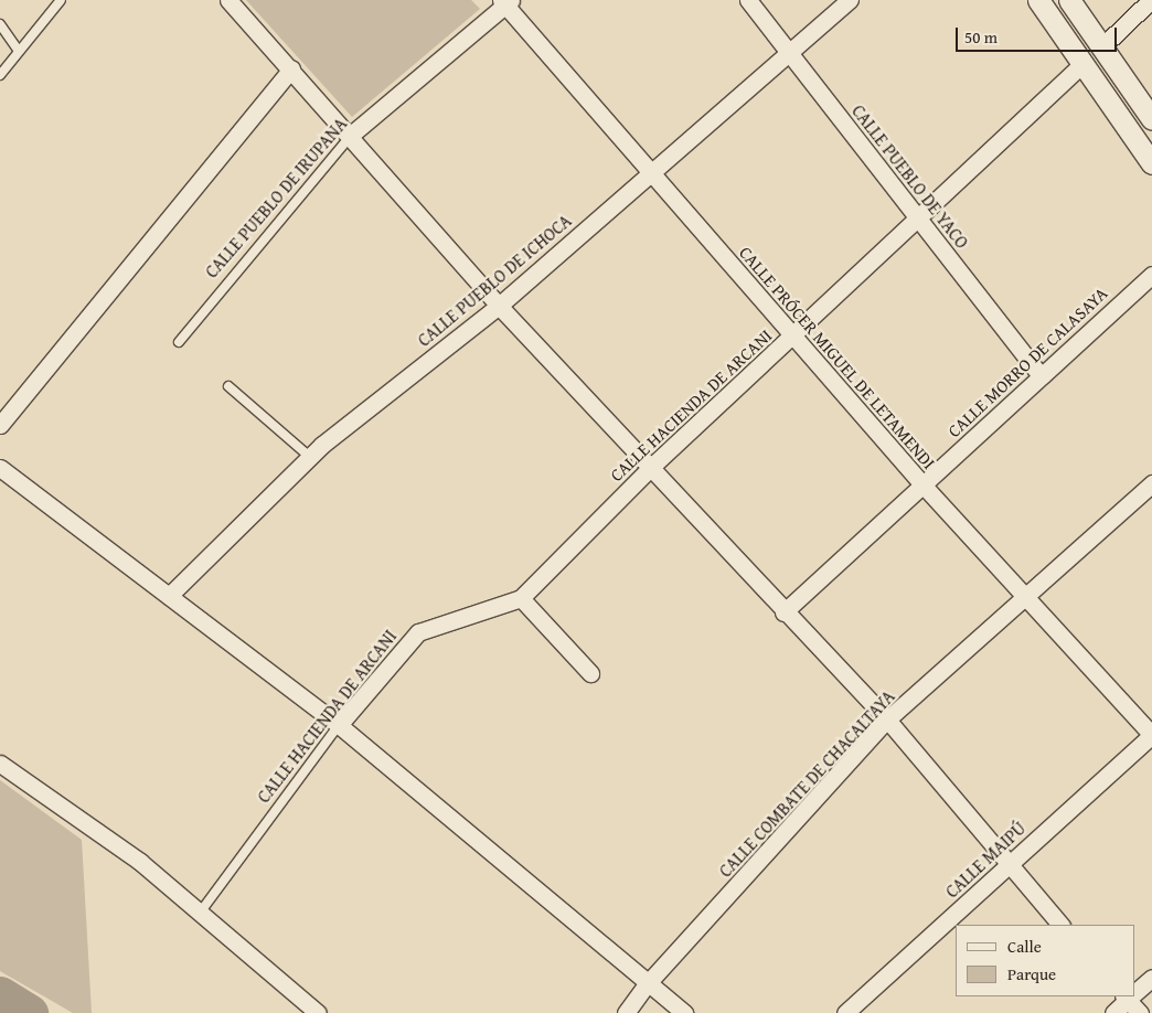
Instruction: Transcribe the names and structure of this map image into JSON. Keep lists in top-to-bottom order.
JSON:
{
  "streets": {
    "street": [
      "CALLE PUEBLO DE YACO",
      "CALLE PUEBLO DE IRUPANA",
      "CALLE PUEBLO DE ICHOCA",
      "CALLE PRÓCER MIGUEL DE LETAMENDI",
      "CALLE MORRO DE CALASAYA",
      "CALLE HACIENDA DE ARCANI",
      "CALLE COMBATE DE CHACALTAYA",
      "CALLE MAIPÚ"
    ]
  },
  "crossings": [
    ["CALLE PUEBLO DE YACO", "CALLE PUEBLO DE ICHOCA"],
    ["CALLE PUEBLO DE YACO", "CALLE MORRO DE CALASAYA"],
    ["CALLE PUEBLO DE YACO", "CALLE HACIENDA DE ARCANI"],
    ["CALLE PUEBLO DE IRUPANA", "CALLE PRÓCER MIGUEL DE LETAMENDI"],
    ["CALLE PUEBLO DE ICHOCA", "CALLE PRÓCER MIGUEL DE LETAMENDI"],
    ["CALLE PRÓCER MIGUEL DE LETAMENDI", "CALLE MORRO DE CALASAYA"],
    ["CALLE PRÓCER MIGUEL DE LETAMENDI", "CALLE HACIENDA DE ARCANI"],
    ["CALLE PRÓCER MIGUEL DE LETAMENDI", "CALLE COMBATE DE CHACALTAYA"],
    ["CALLE PRÓCER MIGUEL DE LETAMENDI", "CALLE MAIPÚ"]
  ],
  "legend": ["Calle", "Parque"],
  "scale_bar": "50 m"
}
